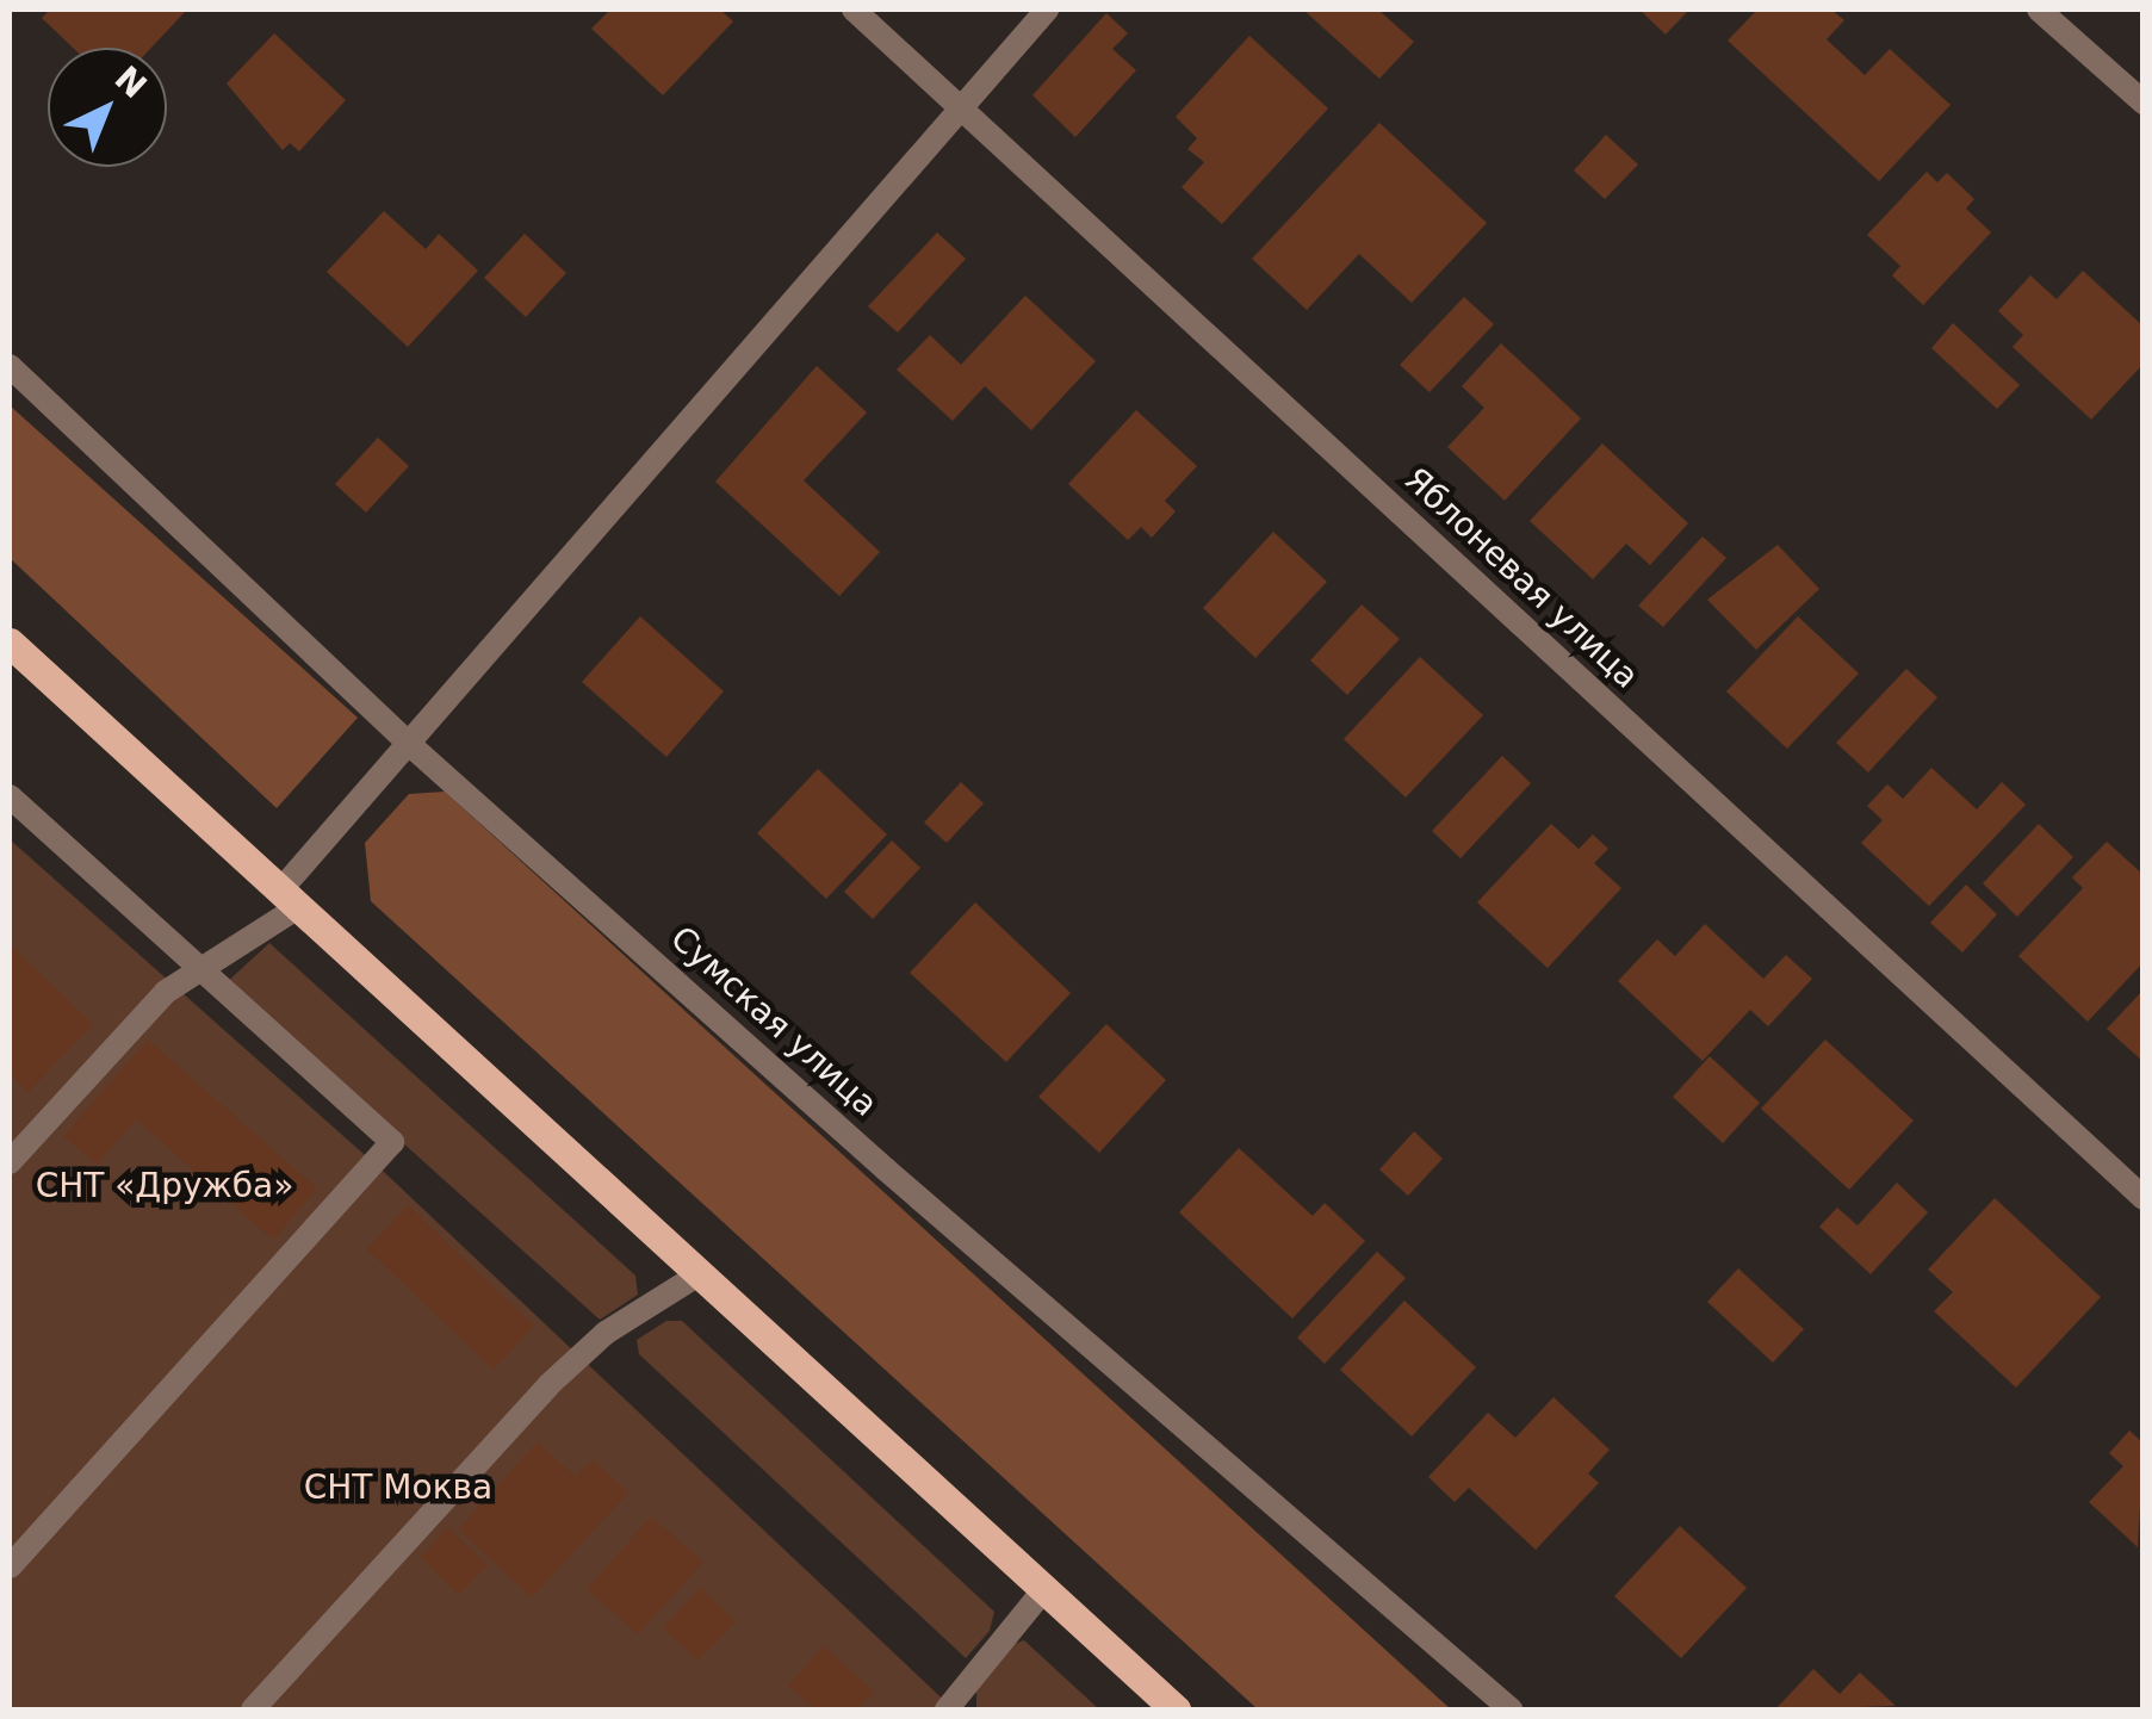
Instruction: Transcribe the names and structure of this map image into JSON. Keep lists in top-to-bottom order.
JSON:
{
  "streets": {
    "street": ["Яблоневая улица", "Сумская улица"]
  },
  "parks": ["СНТ «Дружба»", "СНТ Моква"],
  "north": "top right"
}
